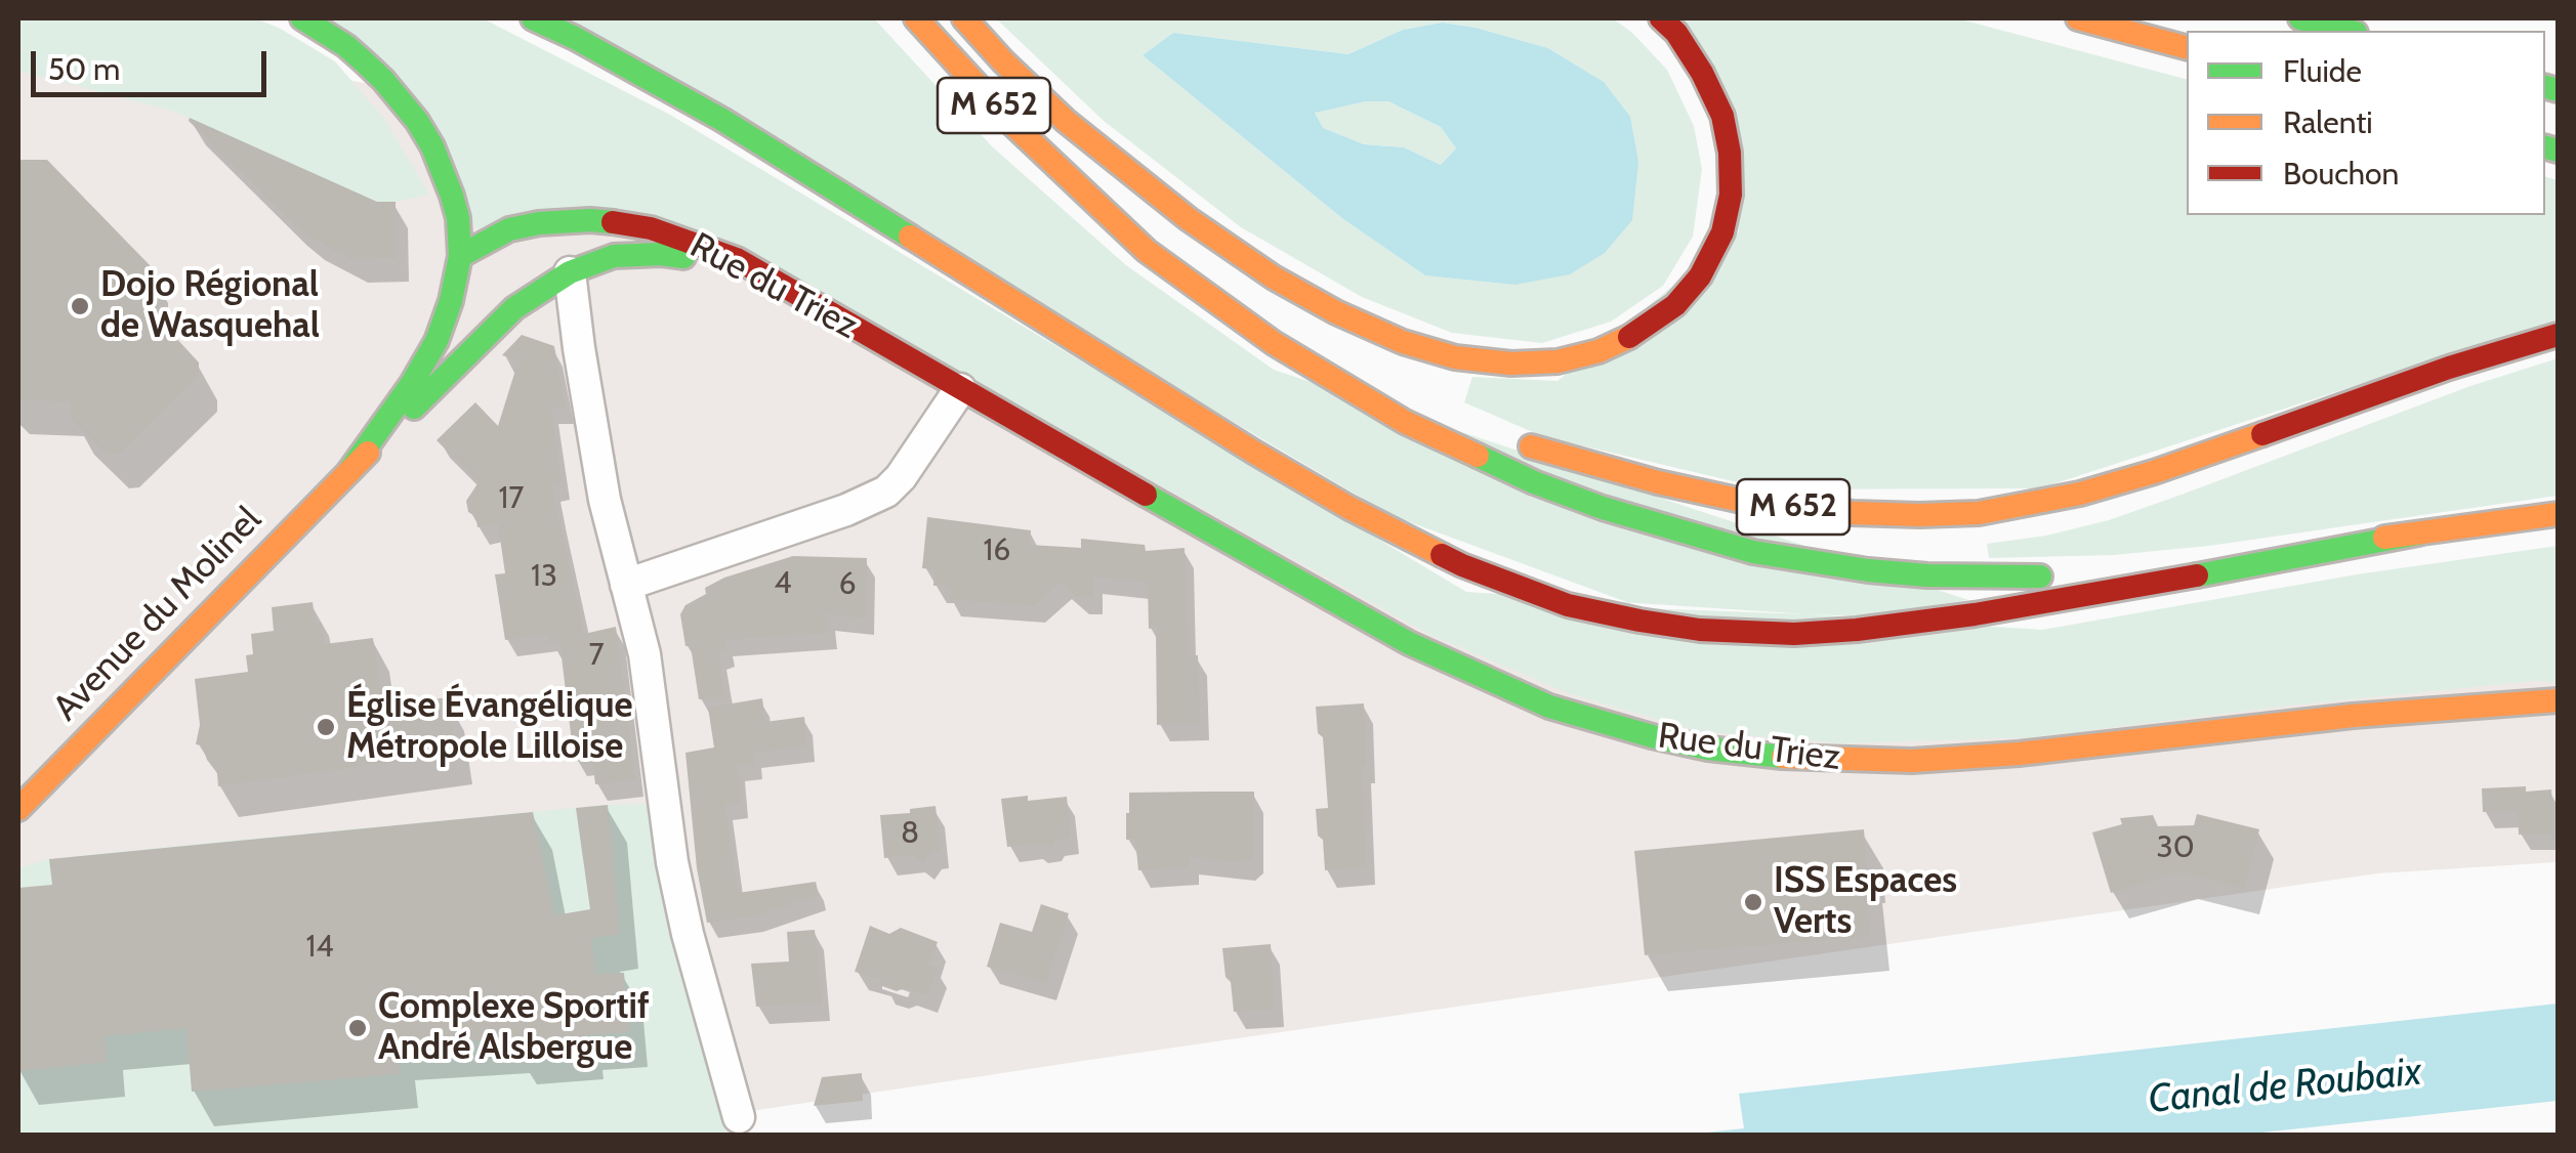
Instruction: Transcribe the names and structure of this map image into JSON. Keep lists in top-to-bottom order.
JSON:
{
  "streets": {
    "main road": ["M 652", "Rue du Triez", "Avenue du Molinel"]
  },
  "crossings": [
    ["Rue du Triez", "Avenue du Molinel"]
  ],
  "water": ["Canal de Roubaix"],
  "places": [
    "Dojo Régional de Wasquehal",
    "Église Évangélique Métropole Lilloise",
    "ISS Espaces Verts",
    "Complexe Sportif André Alsbergue"
  ],
  "house_numbers": [
    "17",
    "16",
    "13",
    "4",
    "6",
    "7",
    "8",
    "30",
    "14"
  ],
  "legend": ["Fluide", "Ralenti", "Bouchon"],
  "scale_bar": "50 m"
}
